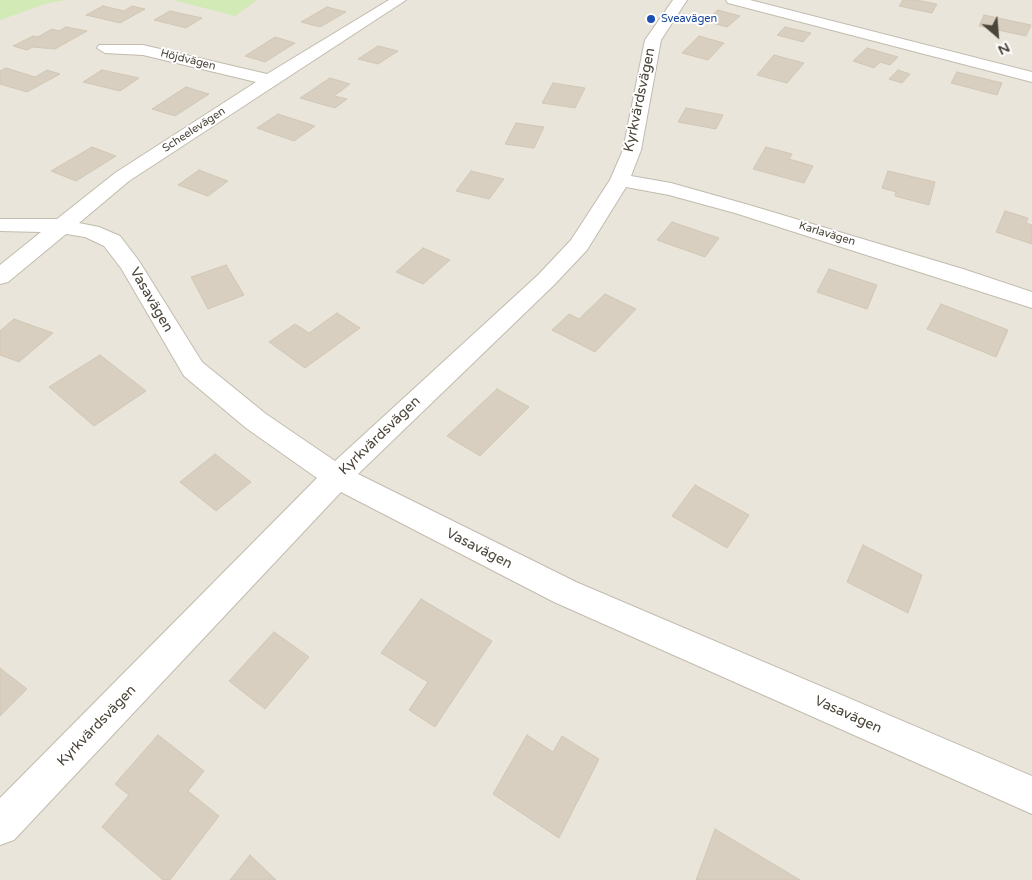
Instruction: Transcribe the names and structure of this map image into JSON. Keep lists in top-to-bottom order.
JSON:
{
  "streets": {
    "street": [
      "Höjdvägen",
      "Kyrkvärdsvägen",
      "Scheelevägen",
      "Karlavägen",
      "Vasavägen"
    ]
  },
  "crossings": [
    ["Höjdvägen", "Scheelevägen"],
    ["Kyrkvärdsvägen", "Karlavägen"],
    ["Kyrkvärdsvägen", "Vasavägen"],
    ["Scheelevägen", "Vasavägen"]
  ],
  "places": ["Sveavägen"],
  "north": "bottom right"
}
